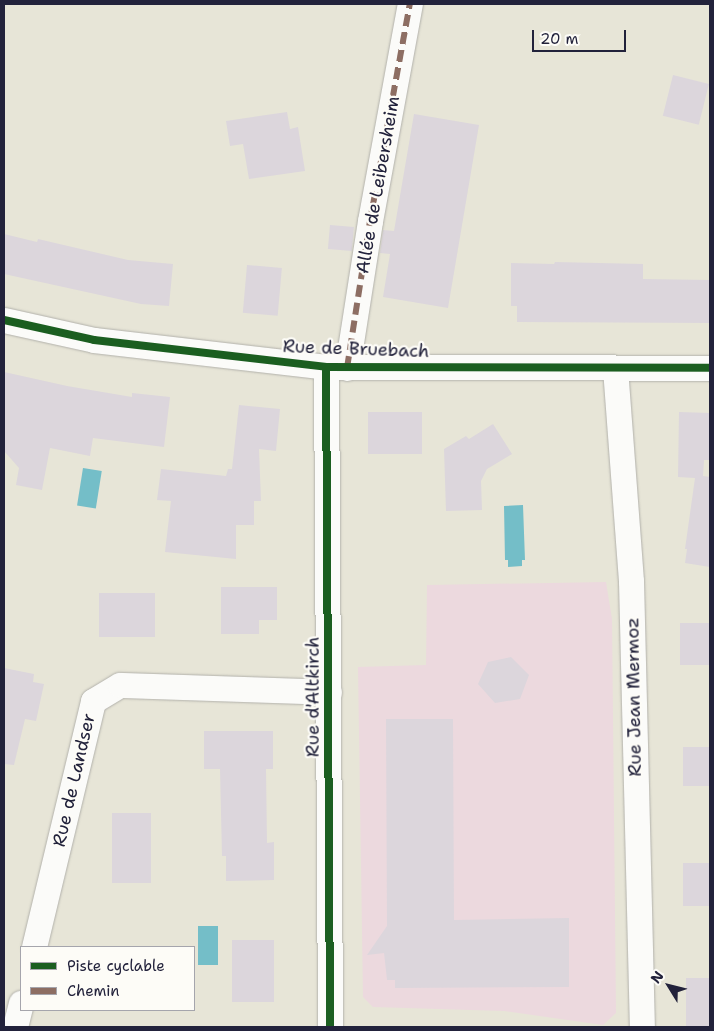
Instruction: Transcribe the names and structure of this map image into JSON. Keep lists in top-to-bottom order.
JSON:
{
  "streets": {
    "street": [
      "Allée de Leibersheim",
      "Rue de Bruebach",
      "Rue d'Altkirch",
      "Rue Jean Mermoz",
      "Rue de Landser"
    ]
  },
  "crossings": [
    ["Allée de Leibersheim", "Rue de Bruebach"],
    ["Allée de Leibersheim", "Rue d'Altkirch"],
    ["Rue de Bruebach", "Rue d'Altkirch"],
    ["Rue de Bruebach", "Rue Jean Mermoz"],
    ["Rue d'Altkirch", "Rue de Landser"]
  ],
  "legend": ["Piste cyclable", "Chemin"],
  "scale_bar": "20 m",
  "north": "top left"
}
